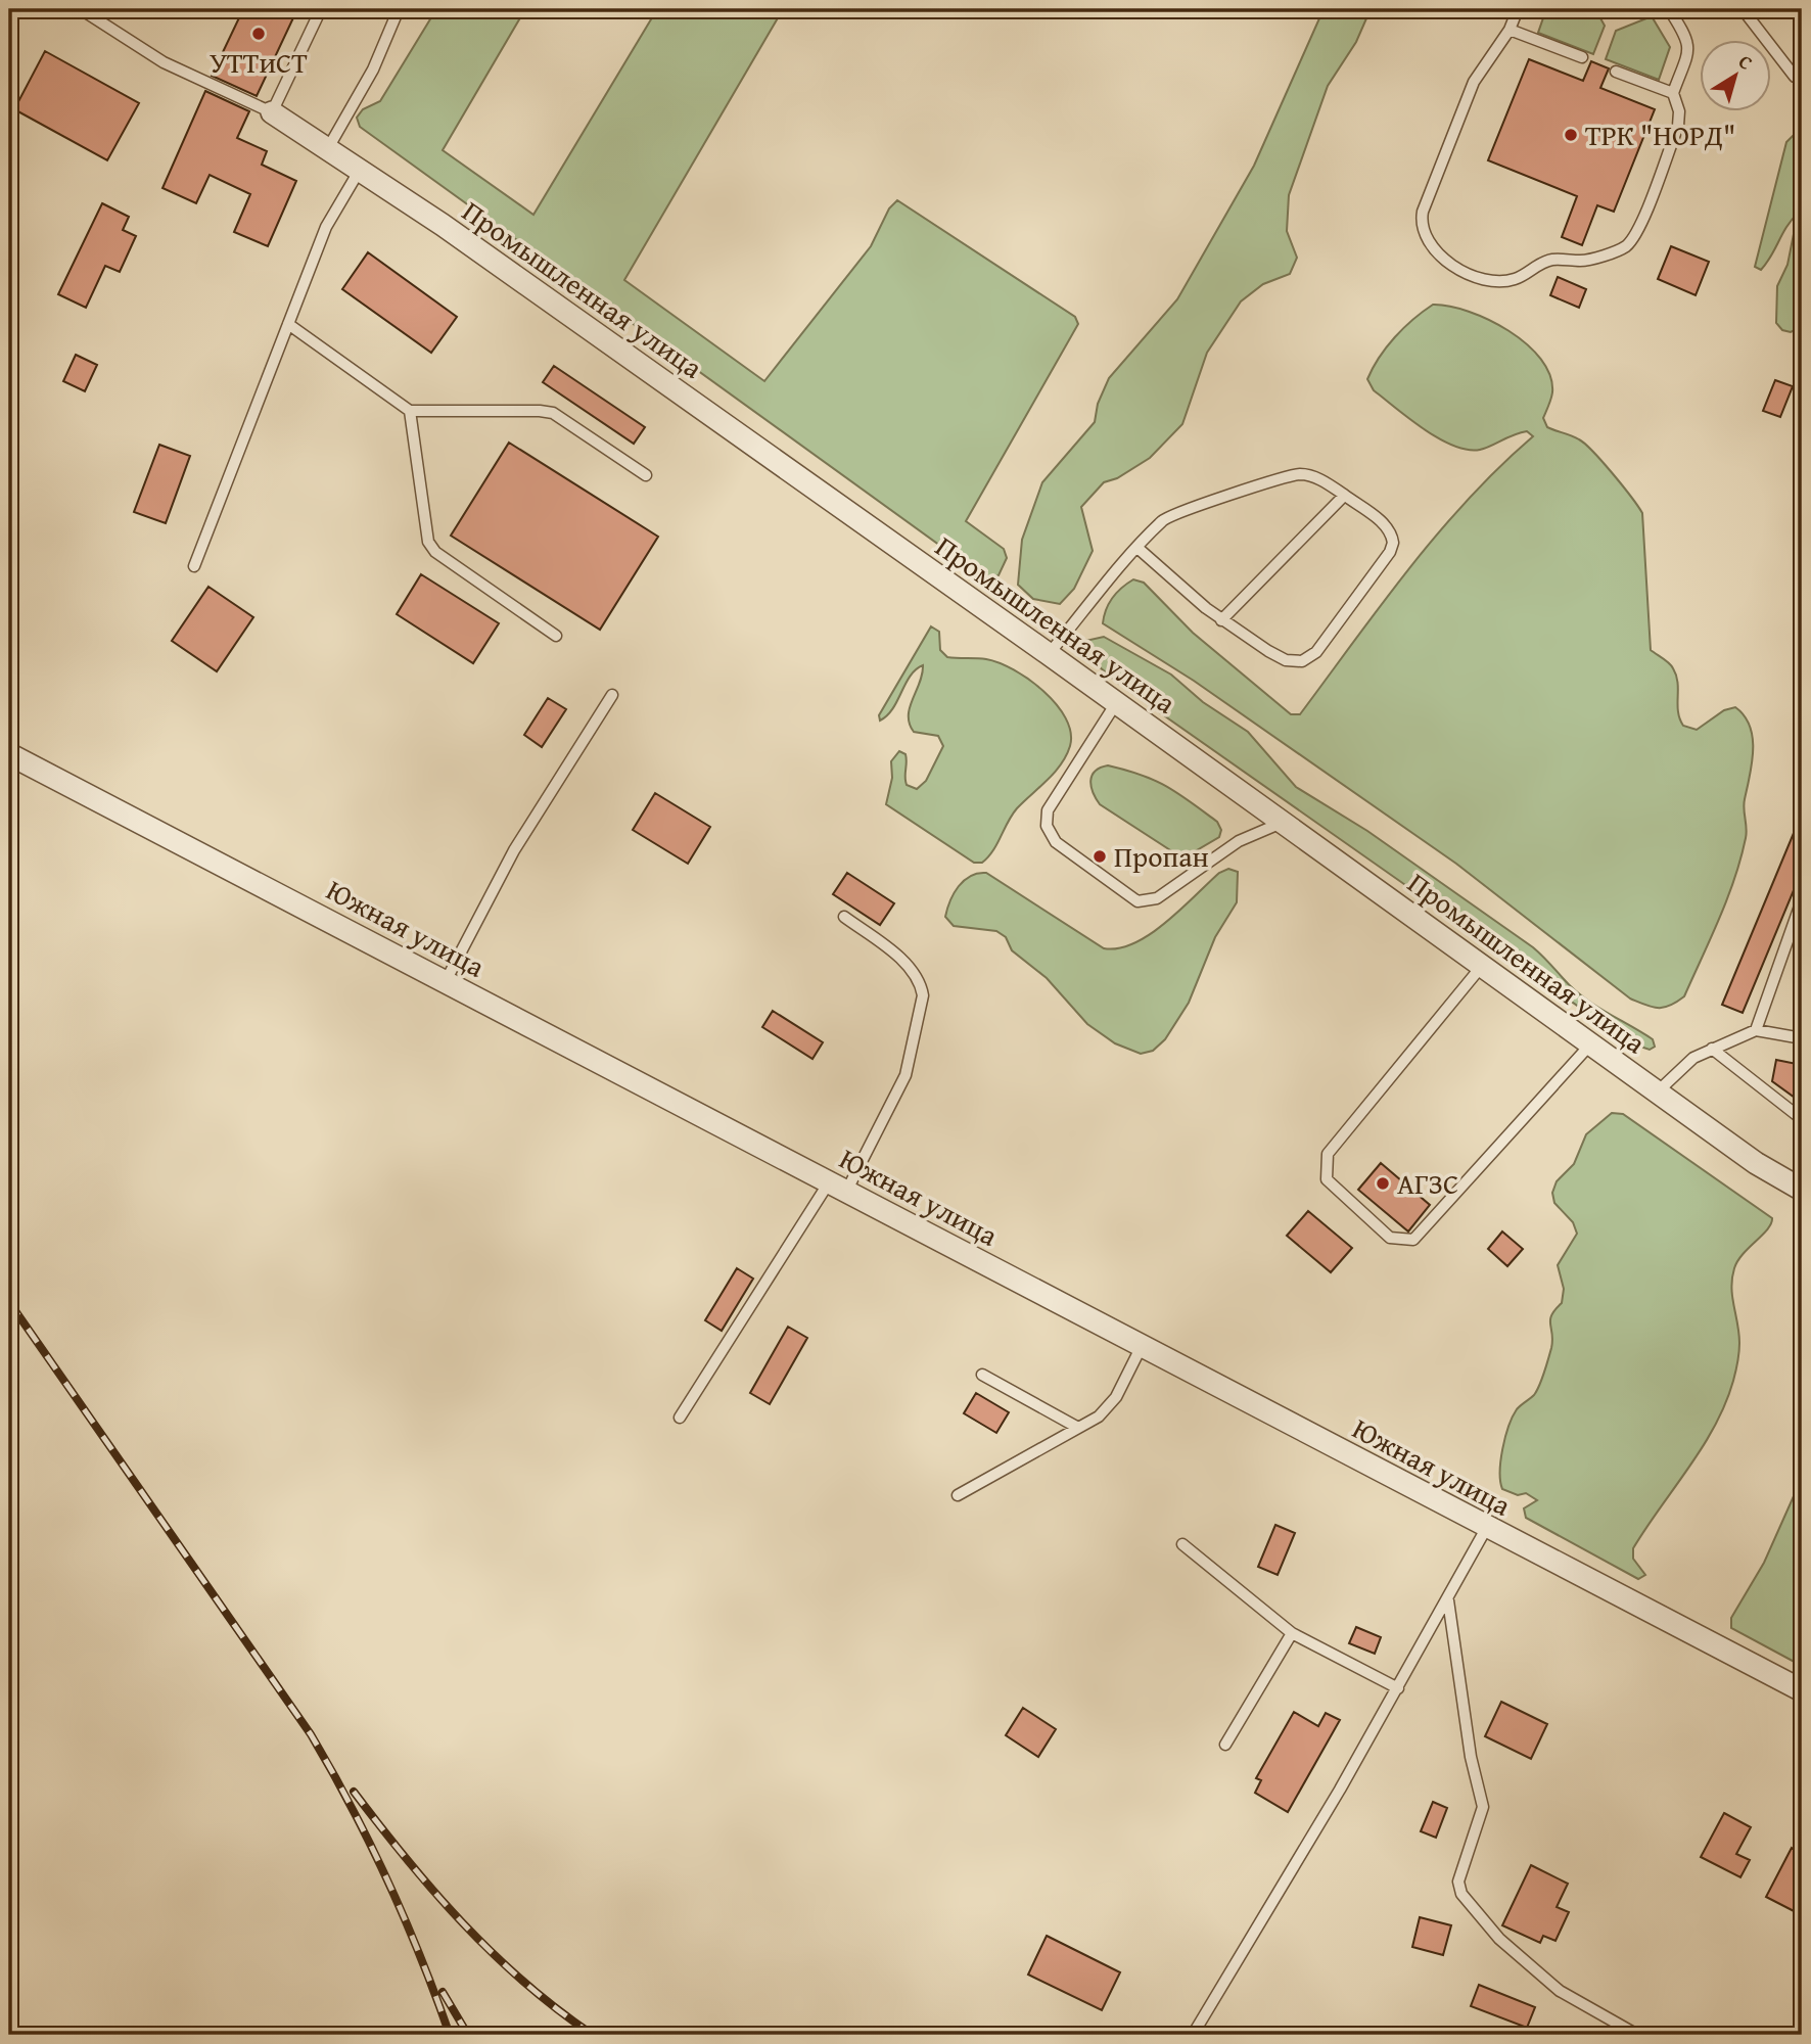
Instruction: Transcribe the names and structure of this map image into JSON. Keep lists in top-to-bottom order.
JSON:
{
  "streets": {
    "street": ["Промышленная улица", "Южная улица"]
  },
  "places": [
    "УТТиСТ",
    "ТРК \"НОРД\"",
    "Пропан",
    "АГЗС"
  ],
  "north": "top right"
}
